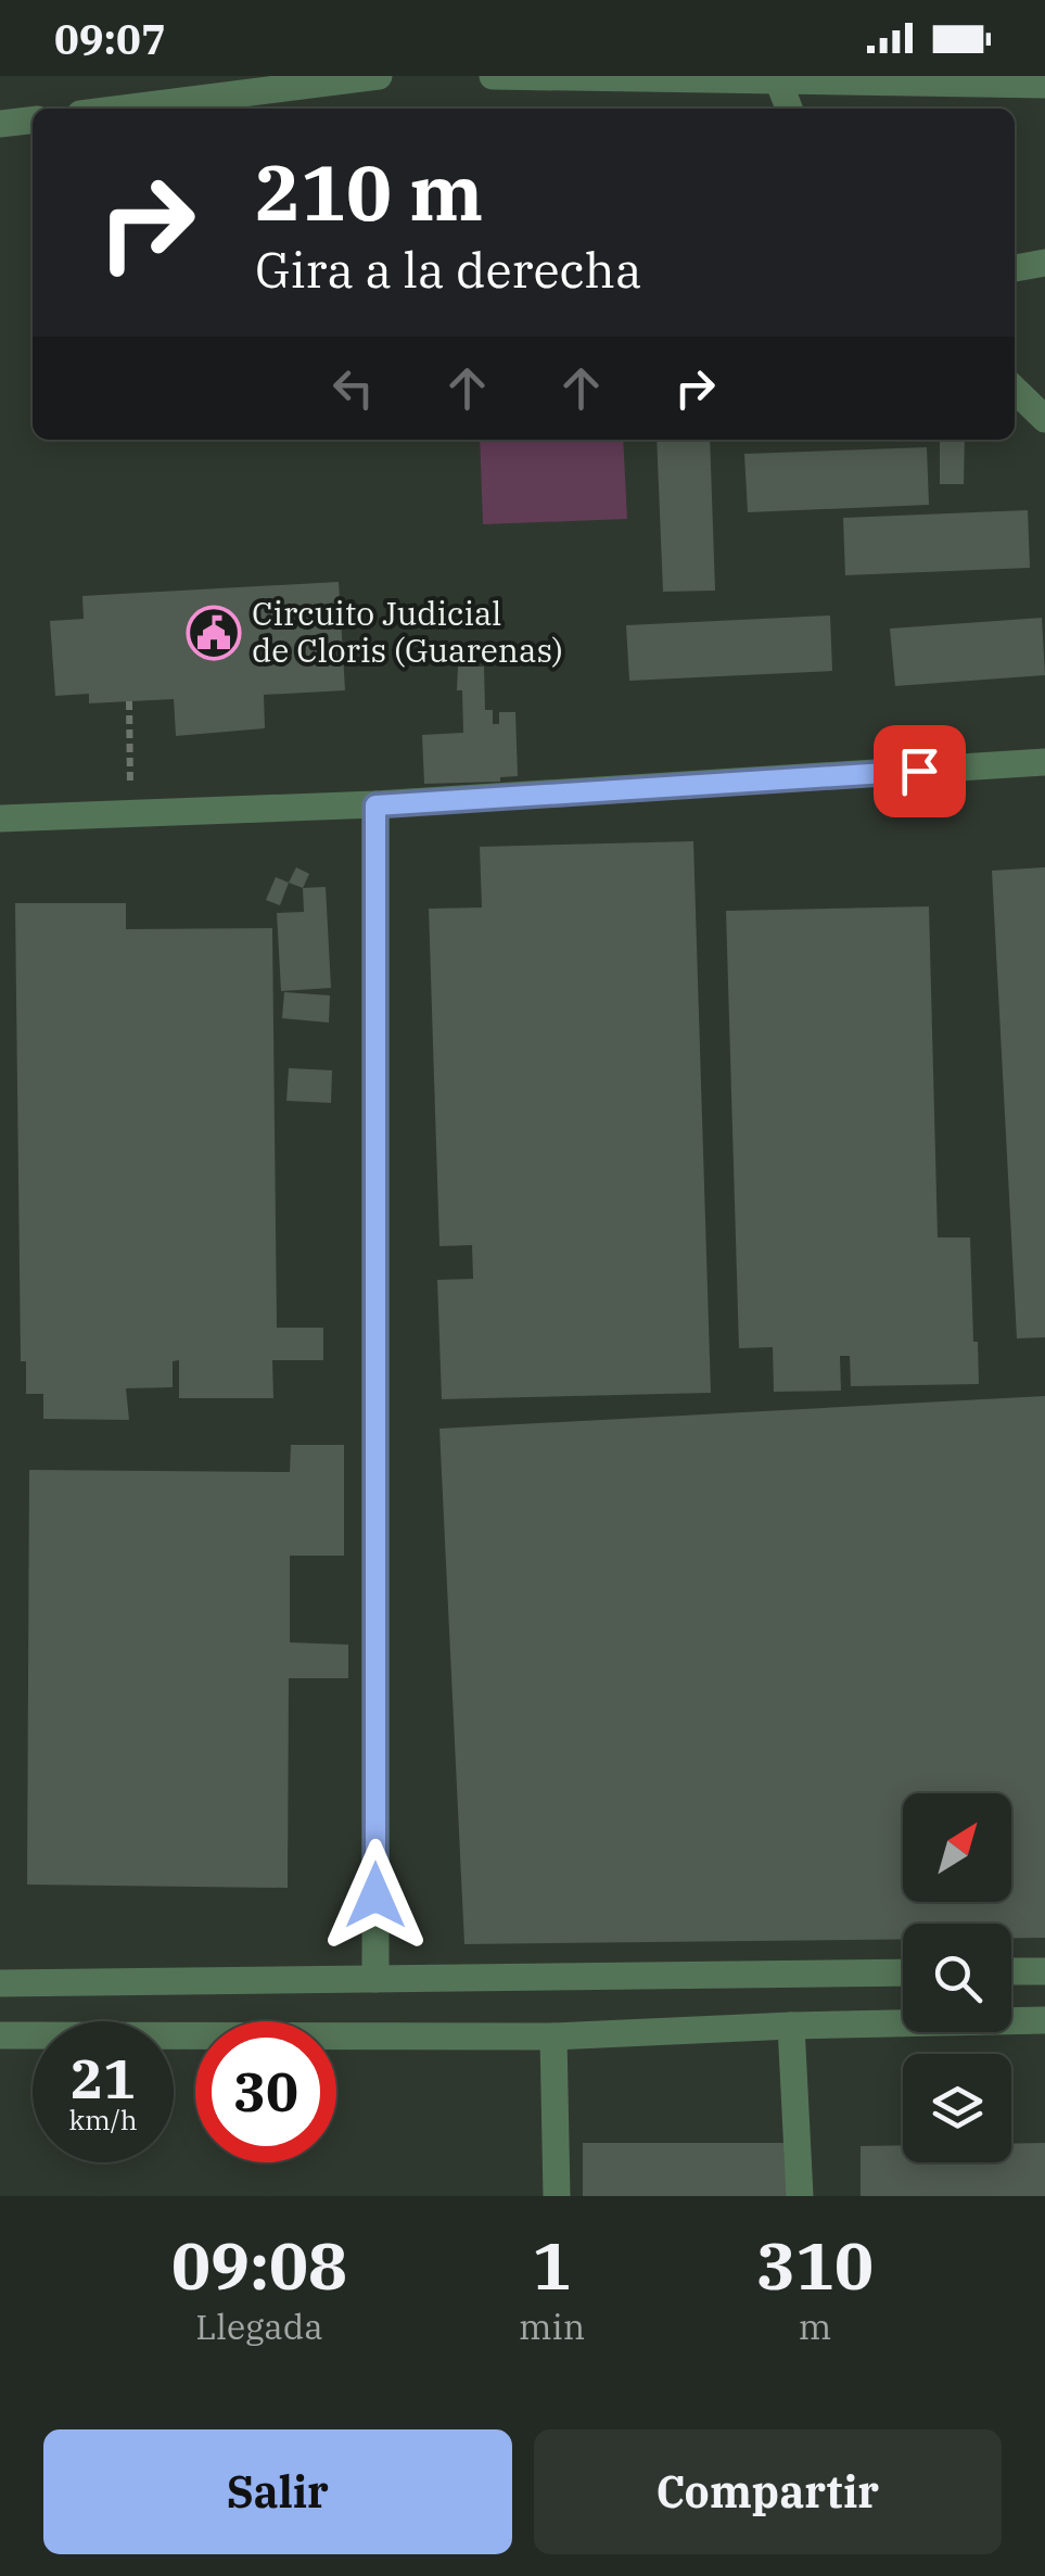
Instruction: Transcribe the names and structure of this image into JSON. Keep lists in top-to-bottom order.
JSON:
{
  "places": {
    "public building": ["Circuito Judicial de Cloris (Guarenas)"]
  },
  "north": "top right",
  "page": {
    "status": "09:07",
    "turn": ["210 m", "Gira a la derecha"],
    "speed": "21 km/h",
    "limit": "30",
    "eta": [
      "09:08",
      "Llegada",
      "1",
      "min",
      "310",
      "m"
    ],
    "buttons": ["Salir", "Compartir"]
  }
}
